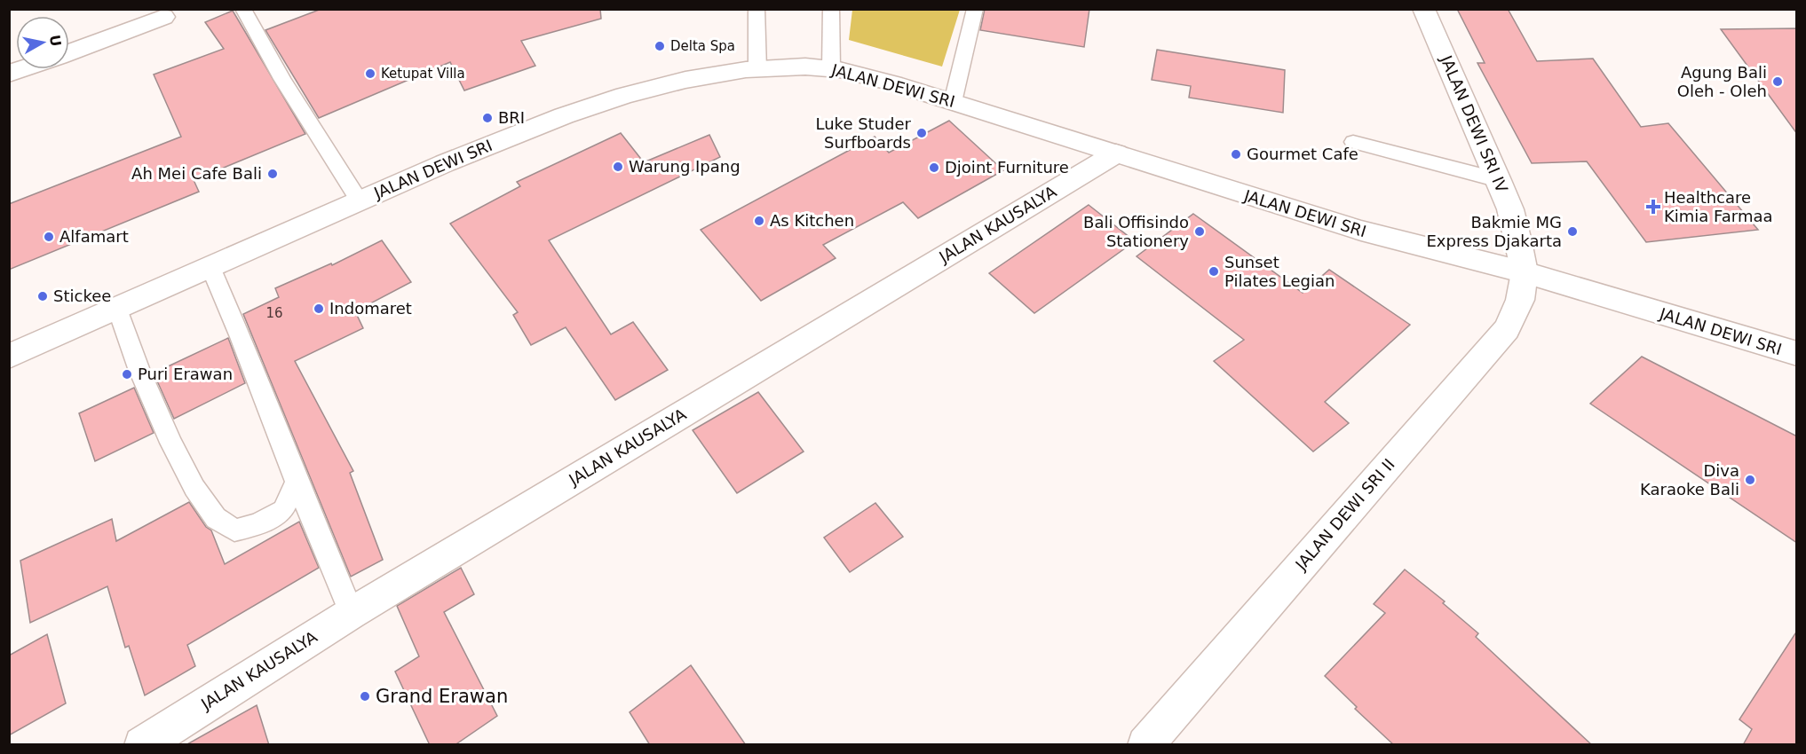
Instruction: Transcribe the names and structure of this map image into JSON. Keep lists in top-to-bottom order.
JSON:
{
  "streets": {
    "street": [
      "JALAN DEWI SRI",
      "JALAN DEWI SRI IV",
      "JALAN KAUSALYA",
      "JALAN DEWI SRI II"
    ]
  },
  "crossings": [
    ["JALAN DEWI SRI", "JALAN DEWI SRI IV"],
    ["JALAN DEWI SRI", "JALAN KAUSALYA"],
    ["JALAN DEWI SRI", "JALAN DEWI SRI II"],
    ["JALAN DEWI SRI IV", "JALAN DEWI SRI II"]
  ],
  "places": {
    "other": [
      "Delta Spa",
      "Ketupat Villa",
      "Agung Bali Oleh - Oleh",
      "BRI",
      "Luke Studer Surfboards",
      "Gourmet Cafe",
      "Warung Ipang",
      "Djoint Furniture",
      "Ah Mei Cafe Bali",
      "As Kitchen",
      "Bali Offisindo Stationery",
      "Bakmie MG Express Djakarta",
      "Alfamart",
      "Sunset Pilates Legian",
      "Stickee",
      "Indomaret",
      "Puri Erawan",
      "Diva Karaoke Bali",
      "Grand Erawan"
    ],
    "health": ["Healthcare Kimia Farmaa"]
  },
  "house_numbers": ["16"],
  "north": "right"
}
